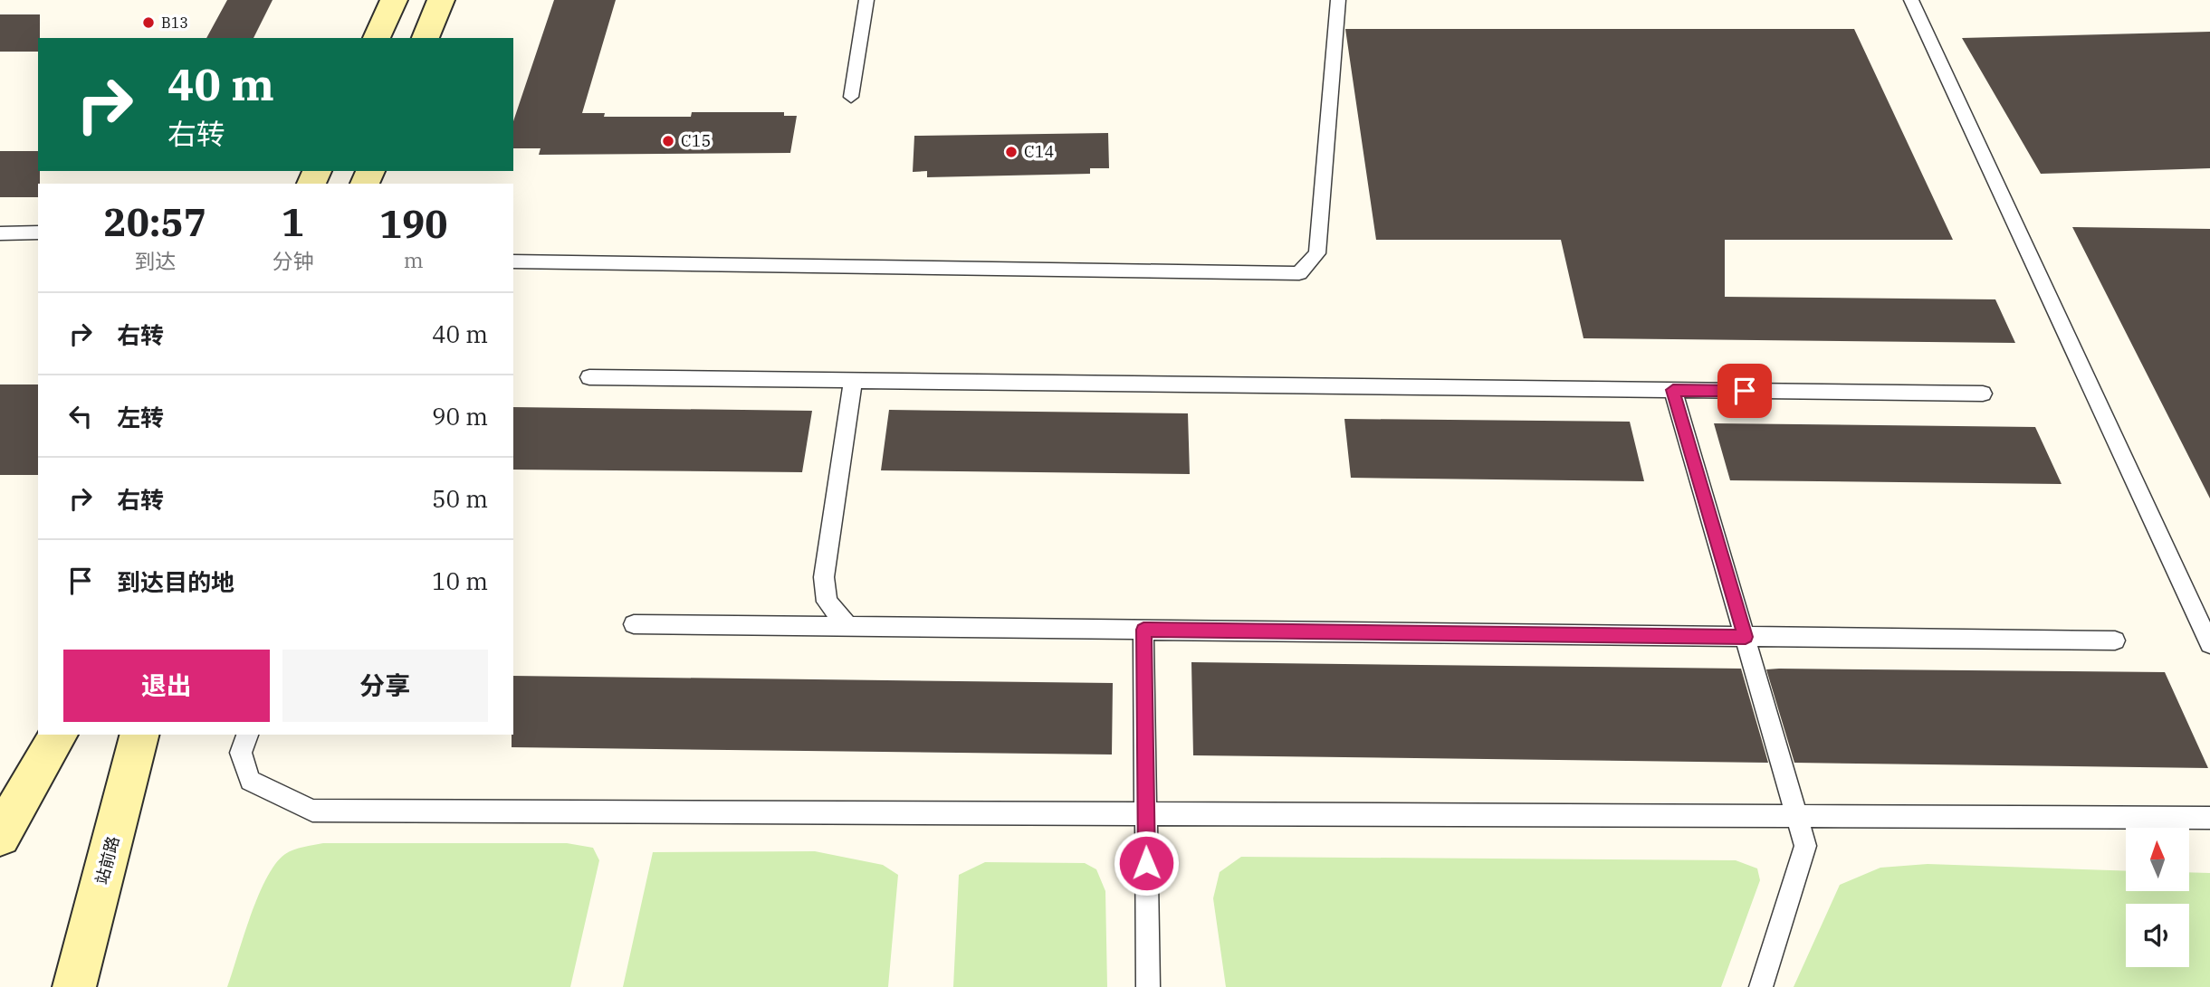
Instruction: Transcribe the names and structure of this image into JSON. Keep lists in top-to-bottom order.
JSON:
{
  "streets": {
    "street": ["站前路"]
  },
  "places": ["B13", "C15", "C14"],
  "north": "top",
  "page": {
    "turn": ["40 m", "右转"],
    "eta": [
      "20:57",
      "到达",
      "1",
      "分钟",
      "190",
      "m"
    ],
    "list": [
      {
        "name": "右转",
        "value": "40 m"
      },
      {
        "name": "左转",
        "value": "90 m"
      },
      {
        "name": "右转",
        "value": "50 m"
      },
      {
        "name": "到达目的地",
        "value": "10 m"
      }
    ],
    "buttons": ["退出", "分享"]
  }
}
